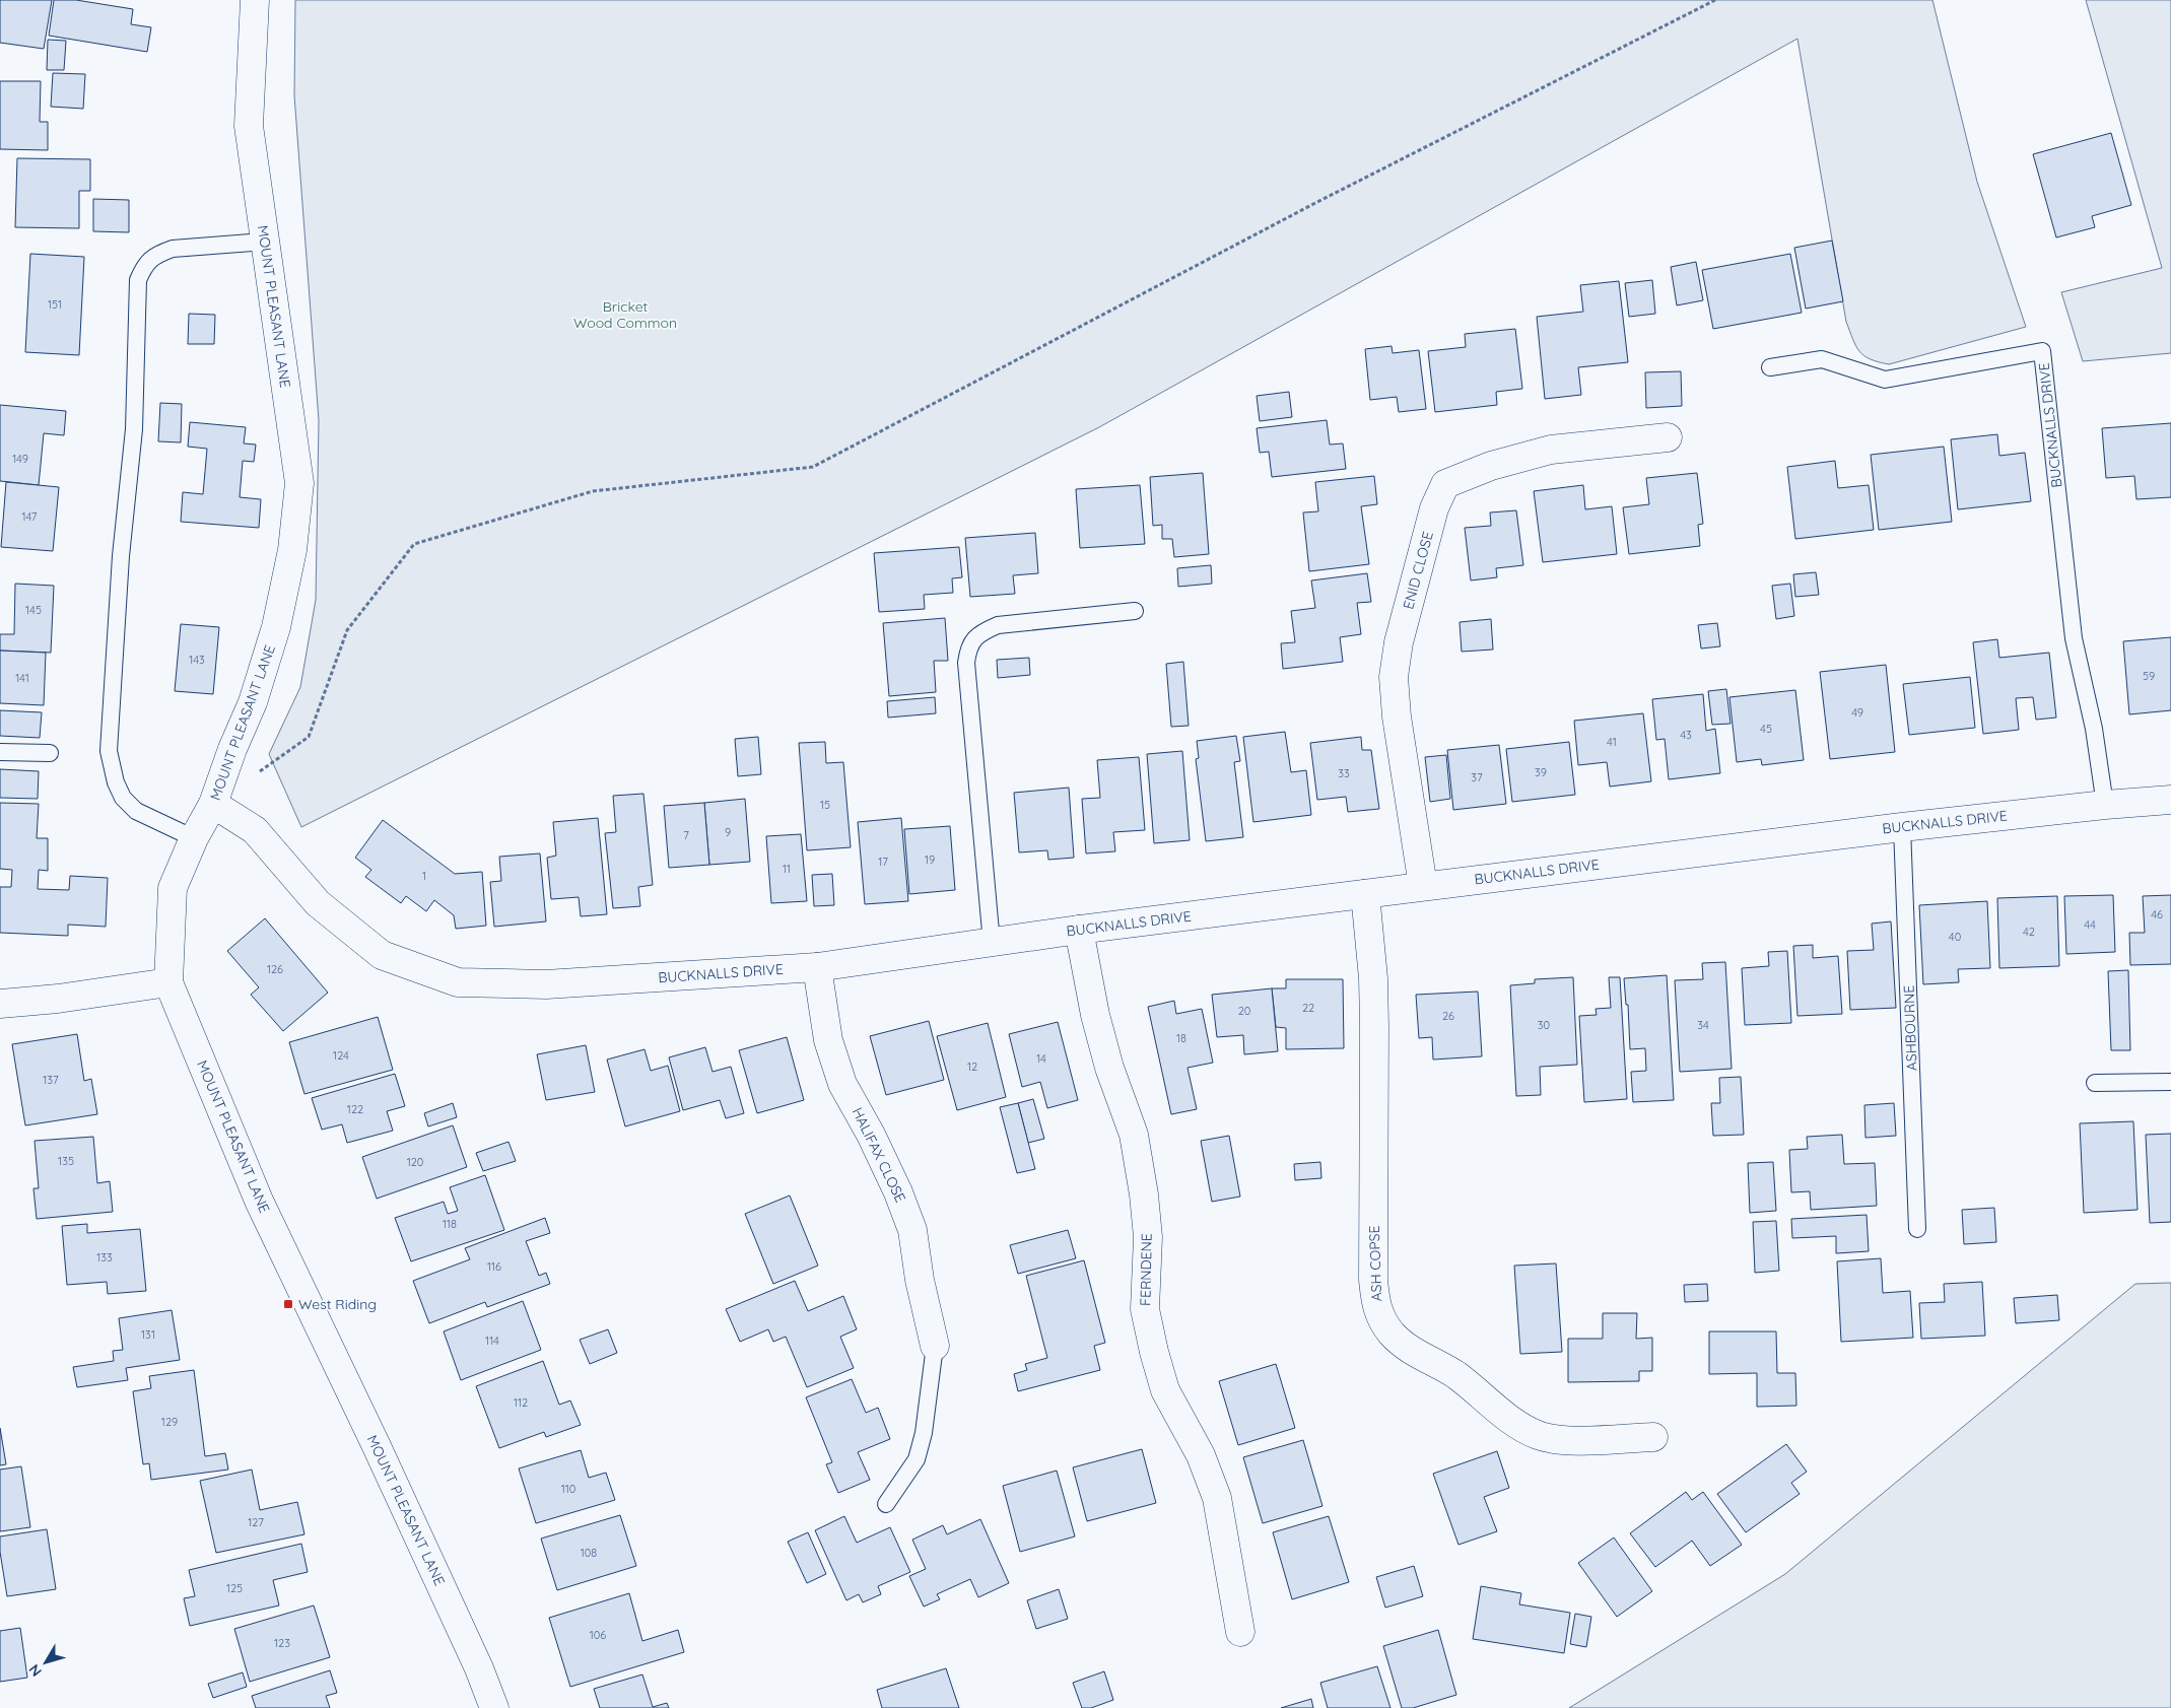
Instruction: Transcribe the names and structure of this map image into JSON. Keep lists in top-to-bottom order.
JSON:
{
  "streets": {
    "street": [
      "MOUNT PLEASANT LANE",
      "BUCKNALLS DRIVE",
      "ENID CLOSE",
      "HALIFAX CLOSE",
      "ASH COPSE",
      "FERNDENE"
    ],
    "lane": ["ASHBOURNE"]
  },
  "crossings": [
    ["MOUNT PLEASANT LANE", "BUCKNALLS DRIVE"],
    ["BUCKNALLS DRIVE", "ENID CLOSE"],
    ["BUCKNALLS DRIVE", "ASHBOURNE"],
    ["BUCKNALLS DRIVE", "HALIFAX CLOSE"],
    ["BUCKNALLS DRIVE", "ASH COPSE"],
    ["BUCKNALLS DRIVE", "FERNDENE"]
  ],
  "parks": ["Bricket Wood Common"],
  "places": {
    "transit": ["West Riding"]
  },
  "house_numbers": [
    "151",
    "149",
    "147",
    "145",
    "143",
    "59",
    "141",
    "49",
    "45",
    "43",
    "41",
    "39",
    "33",
    "37",
    "15",
    "9",
    "7",
    "19",
    "17",
    "11",
    "1",
    "46",
    "44",
    "42",
    "40",
    "126",
    "22",
    "20",
    "26",
    "30",
    "34",
    "18",
    "124",
    "14",
    "12",
    "137",
    "122",
    "135",
    "120",
    "118",
    "133",
    "116",
    "131",
    "114",
    "112",
    "129",
    "110",
    "127",
    "108",
    "125",
    "106",
    "123"
  ],
  "north": "bottom left"
}
